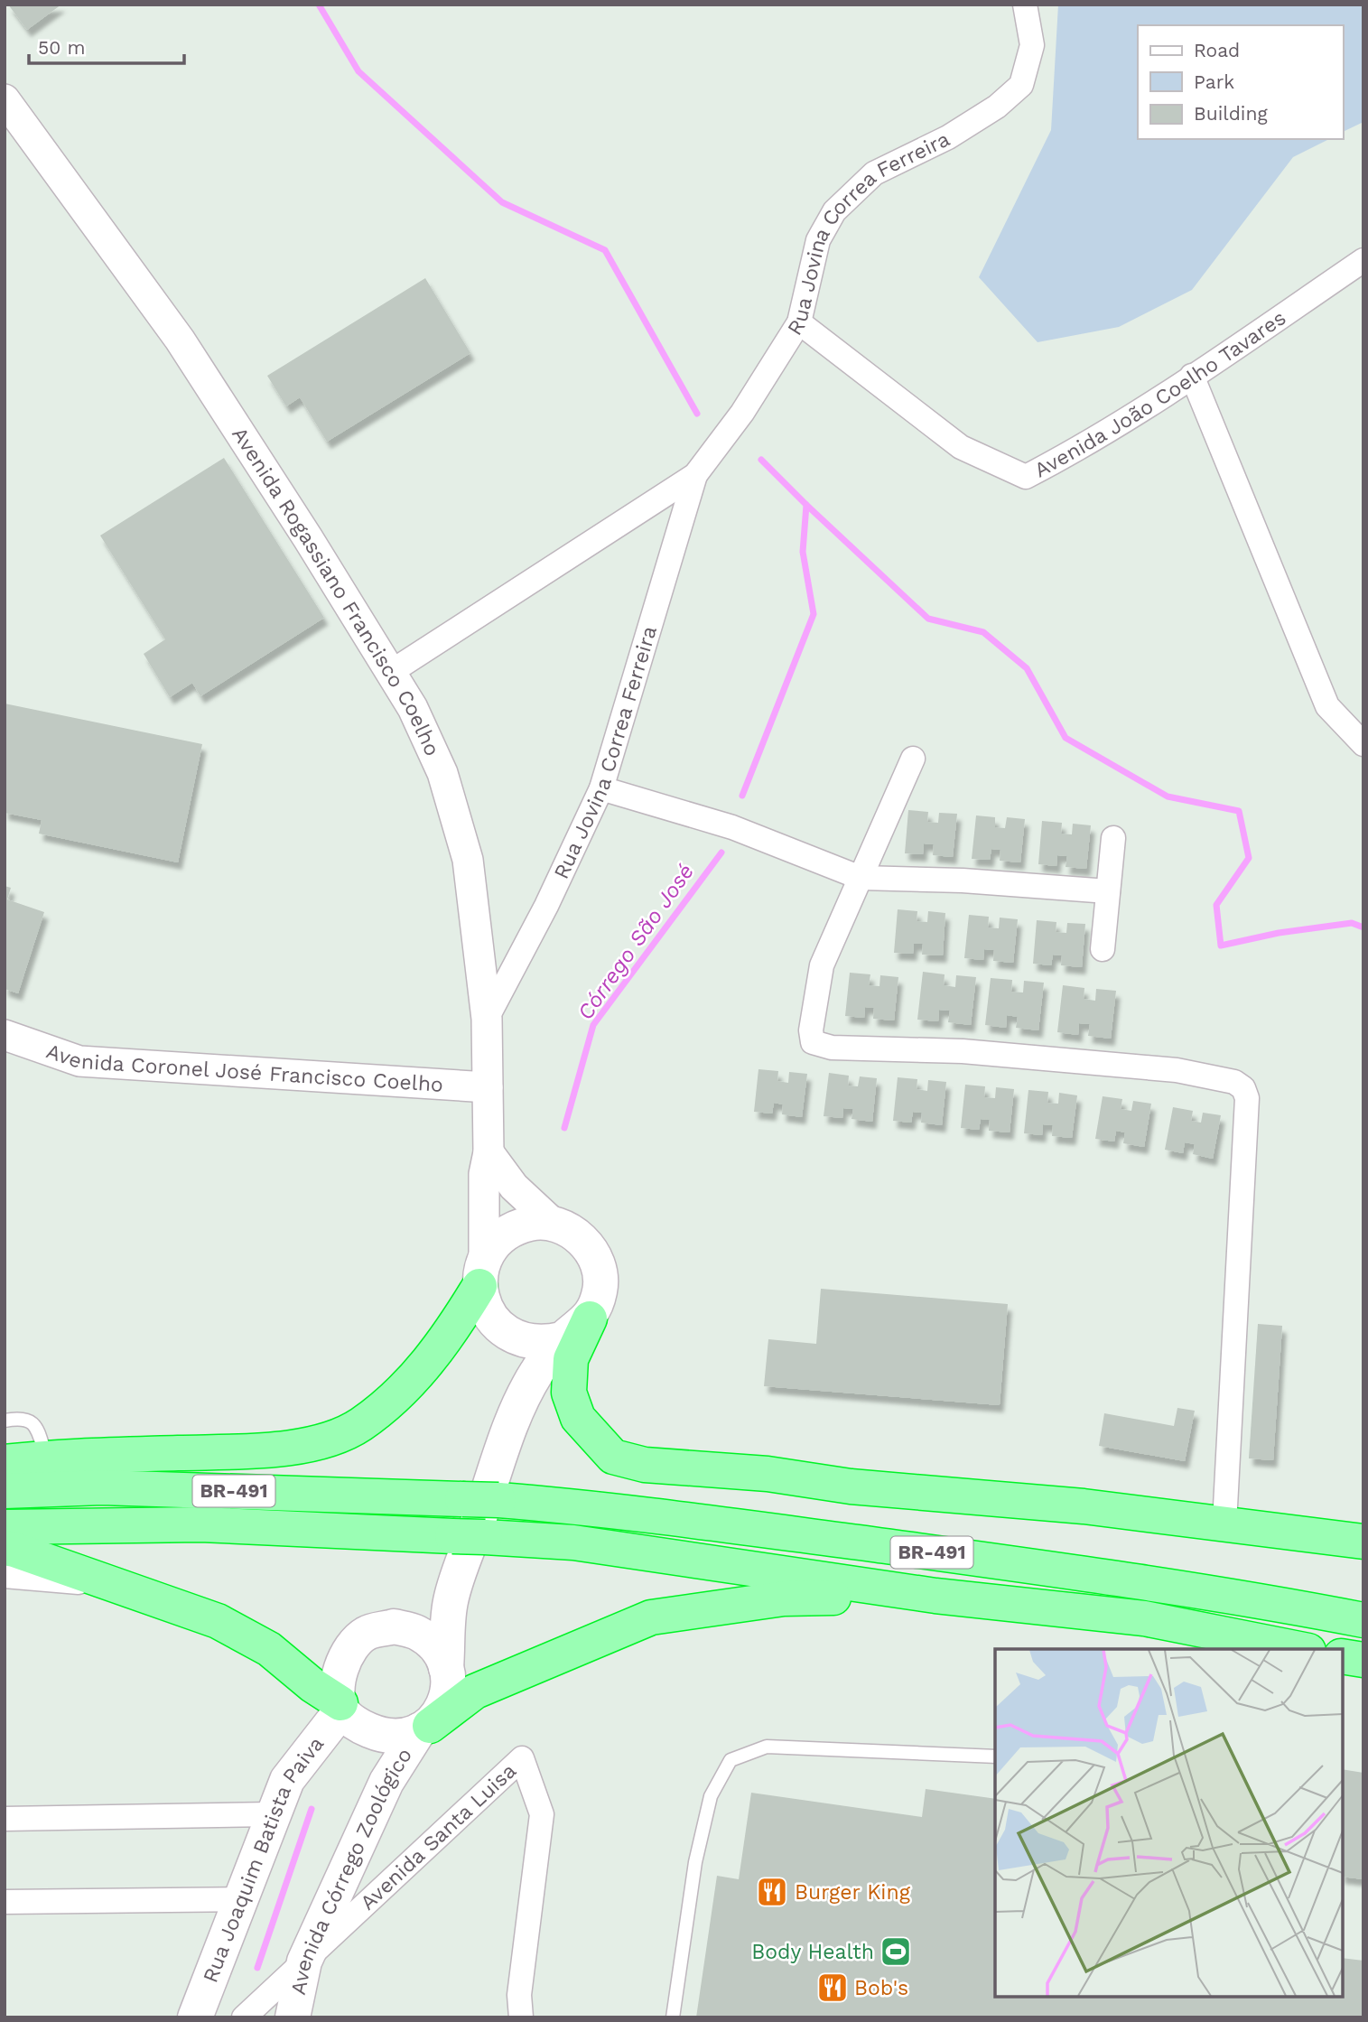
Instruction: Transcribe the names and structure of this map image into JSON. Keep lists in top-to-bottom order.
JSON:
{
  "streets": {
    "highway": ["BR-491"],
    "main road": ["Rua Joaquim Batista Paiva", "Avenida Córrego Zoológico"],
    "street": [
      "Rua Jovina Correa Ferreira",
      "Avenida João Coelho Tavares",
      "Avenida Rogassiano Francisco Coelho",
      "Avenida Coronel José Francisco Coelho",
      "Avenida Santa Luisa"
    ]
  },
  "crossings": [
    ["Rua Jovina Correa Ferreira", "Avenida João Coelho Tavares"],
    ["Rua Jovina Correa Ferreira", "Avenida Rogassiano Francisco Coelho"],
    ["Avenida Rogassiano Francisco Coelho", "Avenida Coronel José Francisco Coelho"],
    ["Avenida Santa Luisa", "Avenida Córrego Zoológico"],
    ["Rua Joaquim Batista Paiva", "Avenida Córrego Zoológico"]
  ],
  "water": ["Córrego São José"],
  "places": {
    "restaurant": ["Burger King", "Bob's"],
    "sports": ["Body Health"]
  },
  "legend": ["Road", "Park", "Building"],
  "scale_bar": "50 m"
}
